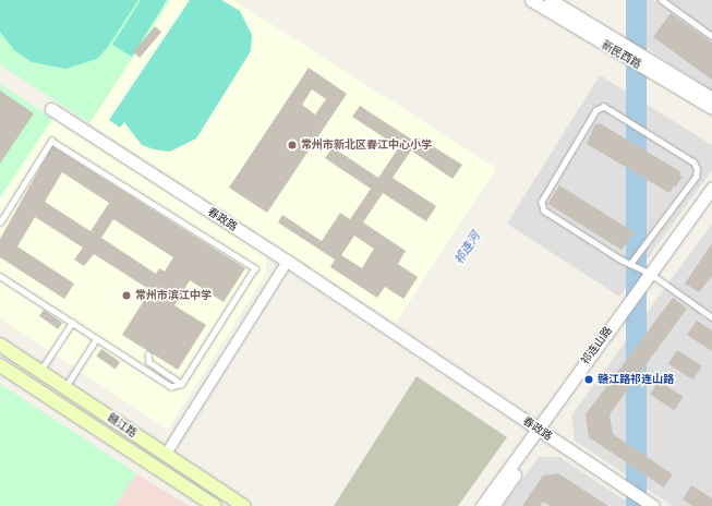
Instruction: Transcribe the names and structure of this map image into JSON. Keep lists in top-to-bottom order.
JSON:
{
  "streets": {
    "main road": ["赣江路"],
    "street": ["新民西路", "春政路", "祁连山路"]
  },
  "crossings": [
    ["春政路", "祁连山路"]
  ],
  "water": ["祁连河"],
  "places": ["常州市新北区春江中心小学", "常州市滨江中学", "赣江路祁连山路"]
}
